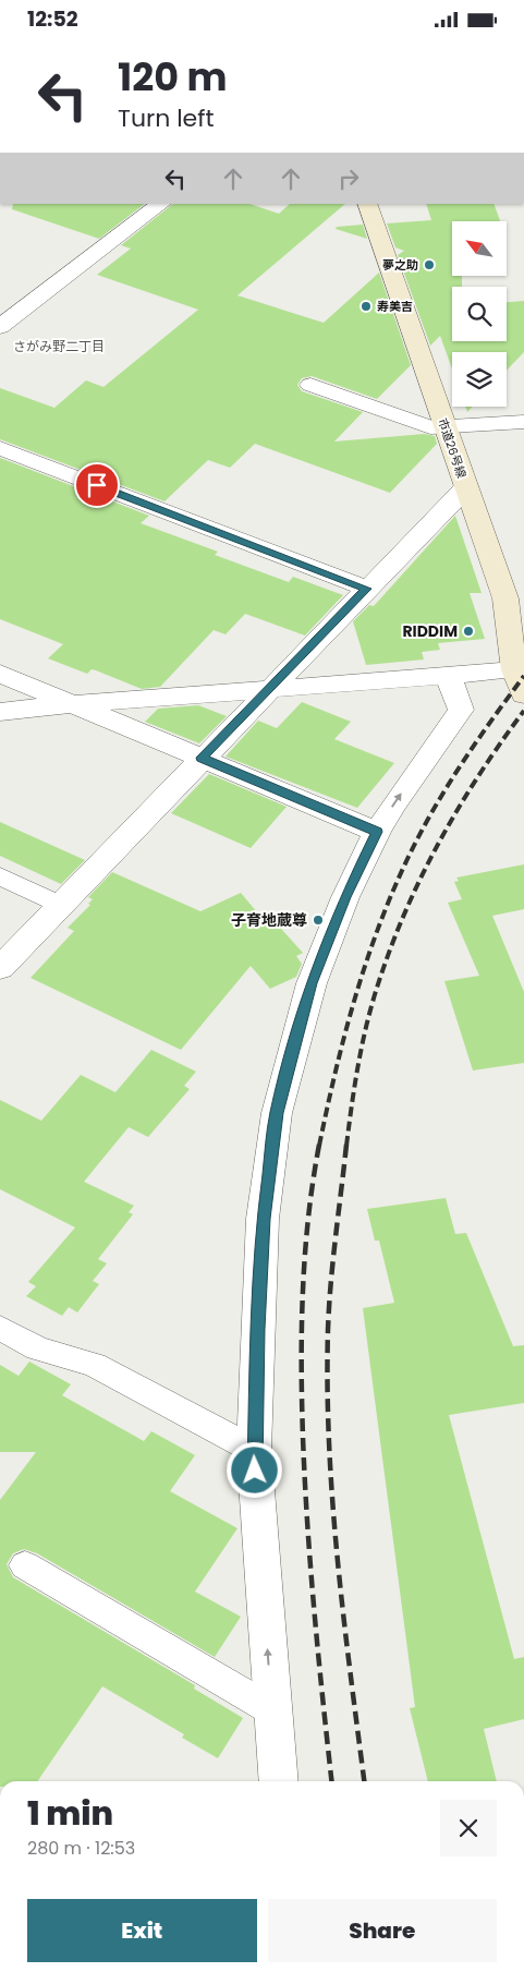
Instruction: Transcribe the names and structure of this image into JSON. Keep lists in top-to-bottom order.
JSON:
{
  "streets": {
    "street": ["市道26号線"]
  },
  "districts": ["さがみ野二丁目"],
  "places": [
    "夢之助",
    "寿美吉",
    "RIDDIM",
    "子育地蔵尊"
  ],
  "north": "top left",
  "page": {
    "status": "12:52",
    "turn": ["120 m", "Turn left"],
    "heading": ["1 min", "280 m · 12:53"],
    "buttons": ["Exit", "Share"]
  }
}
